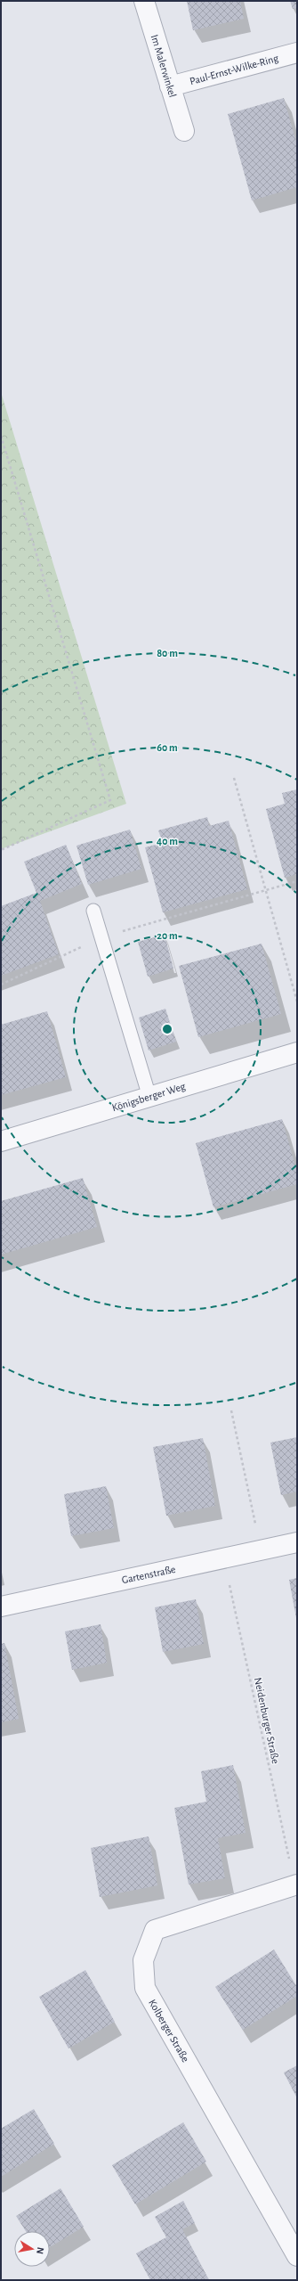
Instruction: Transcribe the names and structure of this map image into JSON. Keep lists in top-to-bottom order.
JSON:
{
  "streets": {
    "street": [
      "Im Malerwinkel",
      "Paul-Ernst-Wilke-Ring",
      "Königsberger Weg",
      "Gartenstraße",
      "Kolberger Straße"
    ],
    "path": ["Neidenburger Straße"]
  },
  "crossings": [
    ["Im Malerwinkel", "Paul-Ernst-Wilke-Ring"],
    ["Gartenstraße", "Neidenburger Straße"],
    ["Neidenburger Straße", "Kolberger Straße"]
  ],
  "north": "right",
  "rings": [
    "80 m",
    "60 m",
    "40 m",
    "20 m"
  ]
}
